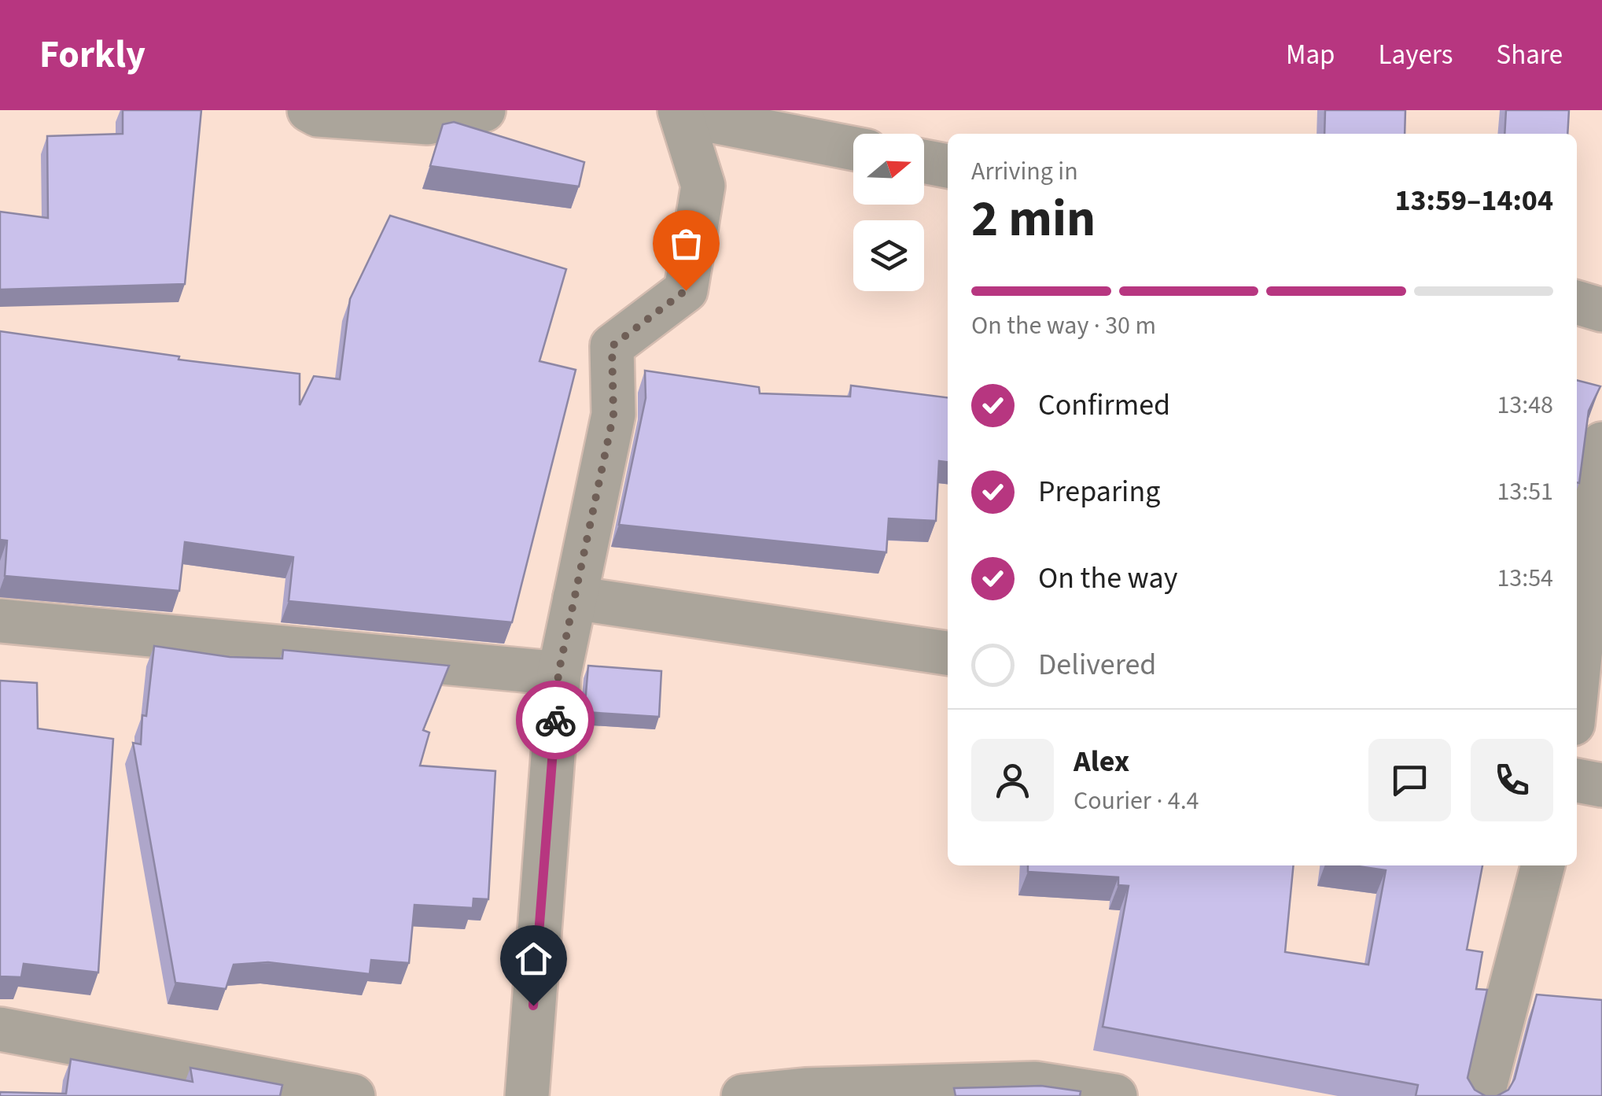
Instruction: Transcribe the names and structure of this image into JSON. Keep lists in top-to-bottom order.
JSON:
{
  "north": "right",
  "page": {
    "header": "Forkly",
    "nav": ["Map", "Layers", "Share"],
    "heading": ["2 min", "Arriving in", "13:59–14:04"],
    "panel": ["Alex", "Courier · 4.4"],
    "bar": "On the way · 30 m",
    "list": [
      ["Confirmed", "13:48"],
      ["Preparing", "13:51"],
      ["On the way", "13:54"],
      "Delivered"
    ]
  }
}
